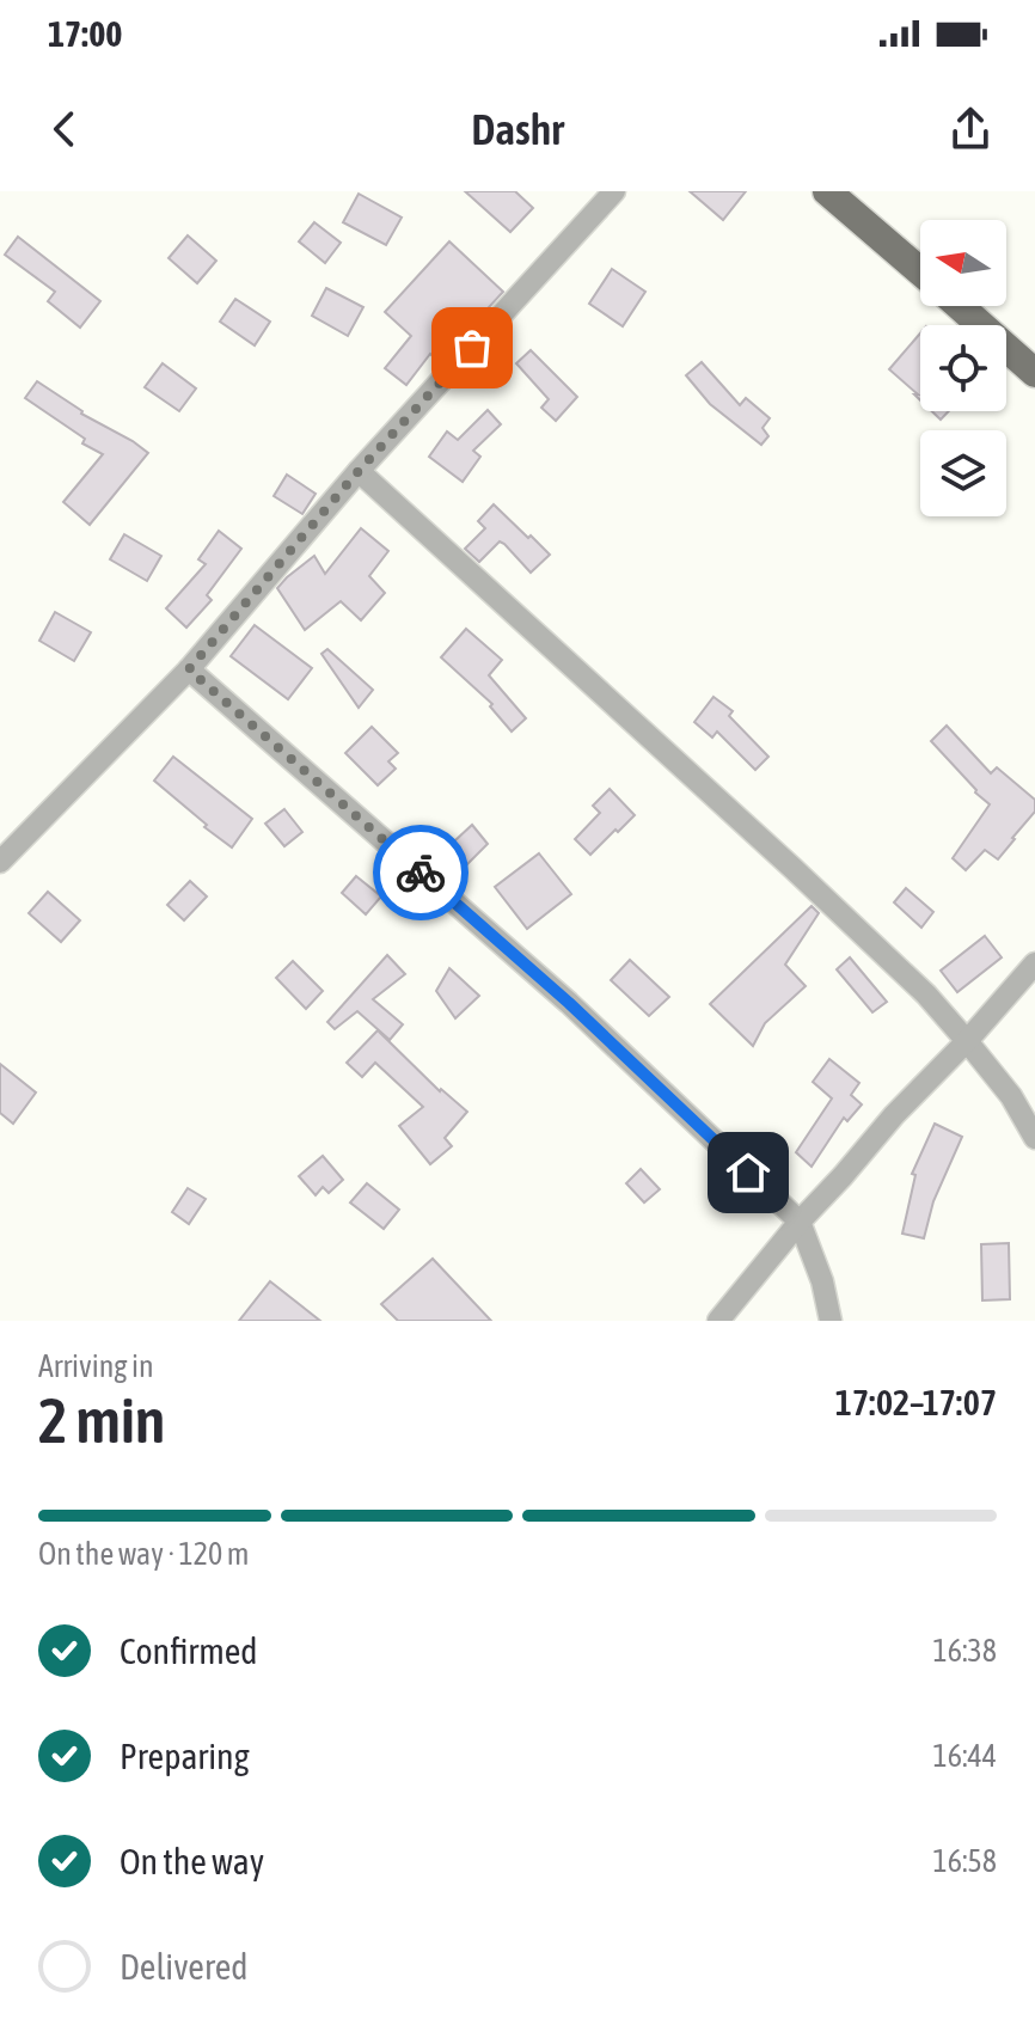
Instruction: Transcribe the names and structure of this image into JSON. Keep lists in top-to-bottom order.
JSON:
{
  "north": "left",
  "page": {
    "status": "17:00",
    "header": "Dashr",
    "heading": ["2 min", "Arriving in", "17:02–17:07"],
    "bar": "On the way · 120 m",
    "list": [
      ["Confirmed", "16:38"],
      ["Preparing", "16:44"],
      ["On the way", "16:58"],
      "Delivered"
    ]
  }
}
